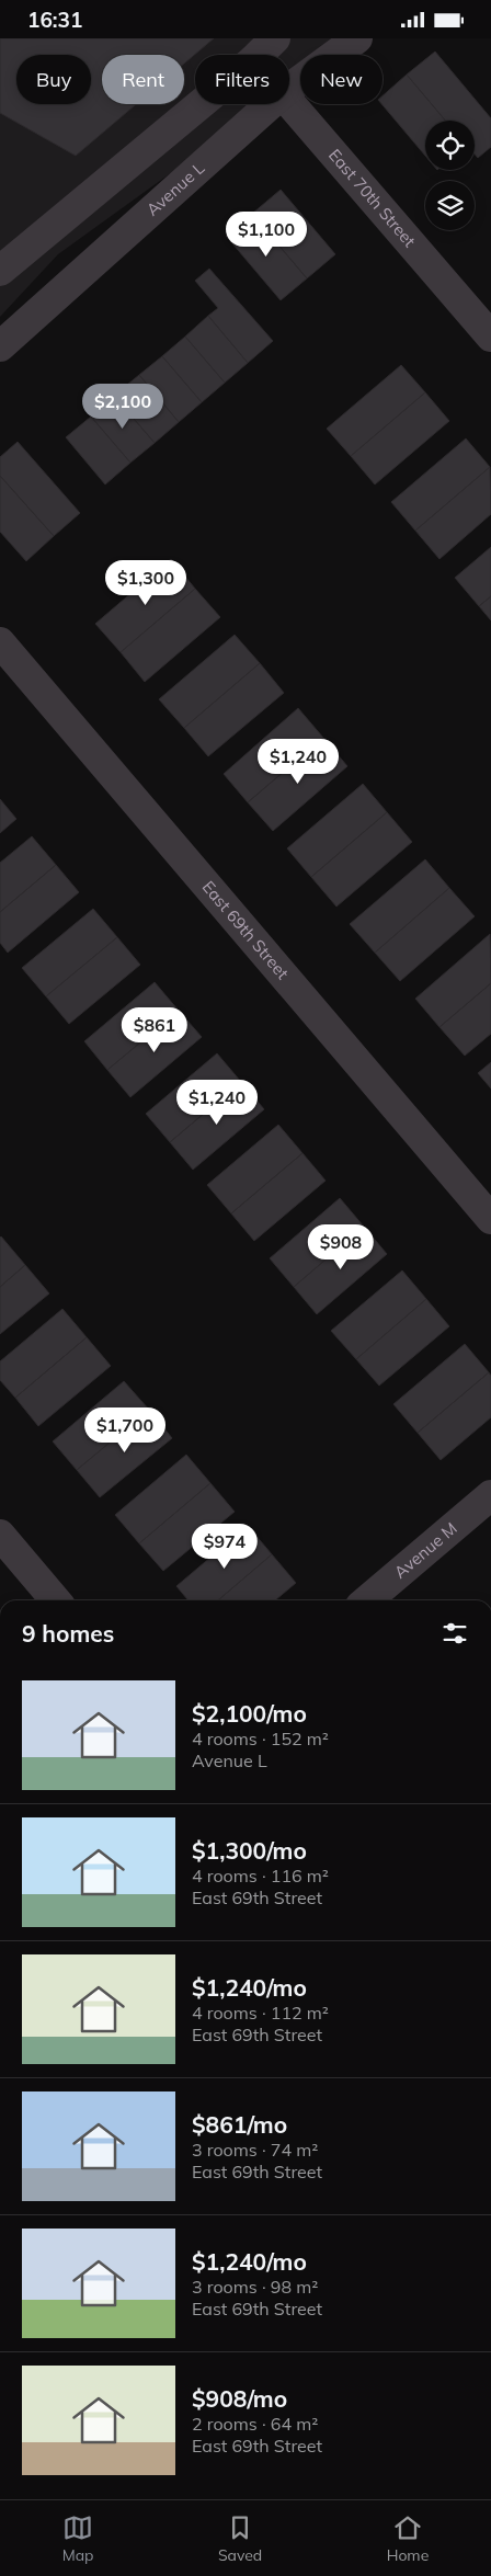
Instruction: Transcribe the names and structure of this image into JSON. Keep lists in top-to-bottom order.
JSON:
{
  "streets": {
    "street": [
      "Avenue L",
      "East 70th Street",
      "East 69th Street",
      "Avenue M"
    ]
  },
  "page": {
    "status": "16:31",
    "chip": [
      "Buy",
      "Rent",
      "Filters",
      "New"
    ],
    "price": [
      "$1,100",
      "$2,100",
      "$1,300",
      "$1,240",
      "$861",
      "$1,240",
      "$908",
      "$1,700",
      "$974"
    ],
    "heading": "9 homes",
    "list": [
      {
        "name": "$2,100/mo",
        "note": "4 rooms · 152 m² · Avenue L"
      },
      {
        "name": "$1,300/mo",
        "note": "4 rooms · 116 m² · East 69th Street"
      },
      {
        "name": "$1,240/mo",
        "note": "4 rooms · 112 m² · East 69th Street"
      },
      {
        "name": "$861/mo",
        "note": "3 rooms · 74 m² · East 69th Street"
      },
      {
        "name": "$1,240/mo",
        "note": "3 rooms · 98 m² · East 69th Street"
      },
      {
        "name": "$908/mo",
        "note": "2 rooms · 64 m² · East 69th Street"
      }
    ],
    "tabs": ["Map", "Saved", "Home"]
  }
}
